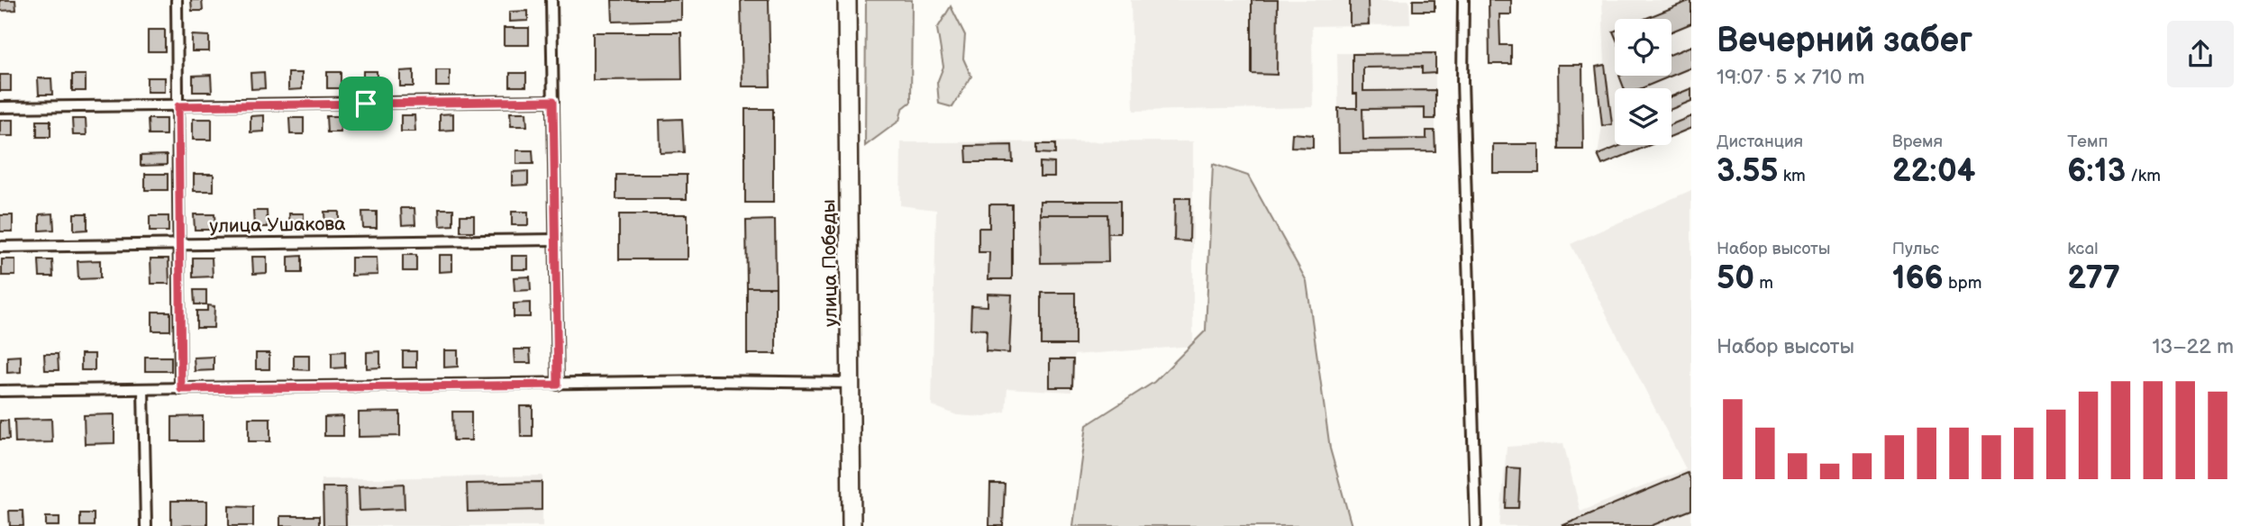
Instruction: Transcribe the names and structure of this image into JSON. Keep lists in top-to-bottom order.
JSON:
{
  "streets": {
    "highway": ["улица Победы"],
    "street": ["улица Ушакова"]
  },
  "page": {
    "heading": ["Вечерний забег", "19:07 · 5 × 710 m"],
    "stats": [
      ["Дистанция", "3.55 km"],
      ["Время", "22:04"],
      ["Темп", "6:13 /km"],
      ["Набор высоты", "50 m"],
      ["Пульс", "166 bpm"],
      ["kcal", "277"]
    ],
    "chart": ["Набор высоты", "13–22 m"]
  }
}
